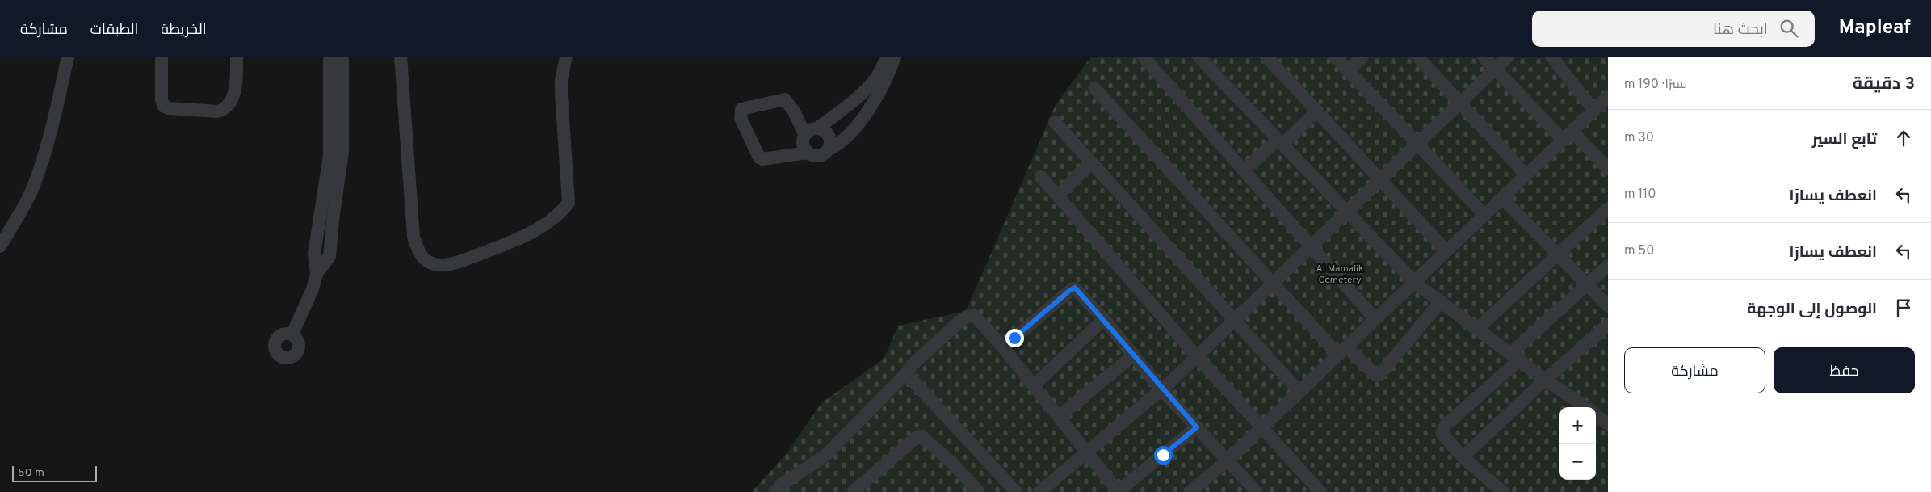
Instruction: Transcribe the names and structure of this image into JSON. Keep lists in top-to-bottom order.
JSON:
{
  "parks": ["Al Mamalik Cemetery"],
  "scale_bar": "50 m",
  "page": {
    "header": "Mapleaf",
    "search": "ابحث هنا",
    "nav": ["الخريطة", "الطبقات", "مشاركة"],
    "heading": ["3 دقيقة", "سيرًا · 190 m"],
    "list": [
      ["تابع السير", "30 m"],
      ["انعطف يسارًا", "110 m"],
      ["انعطف يسارًا", "50 m"],
      "الوصول إلى الوجهة"
    ],
    "buttons": ["حفظ", "مشاركة"],
    "map_buttons": ["+", "−"],
    "scale": "50 m"
  }
}
